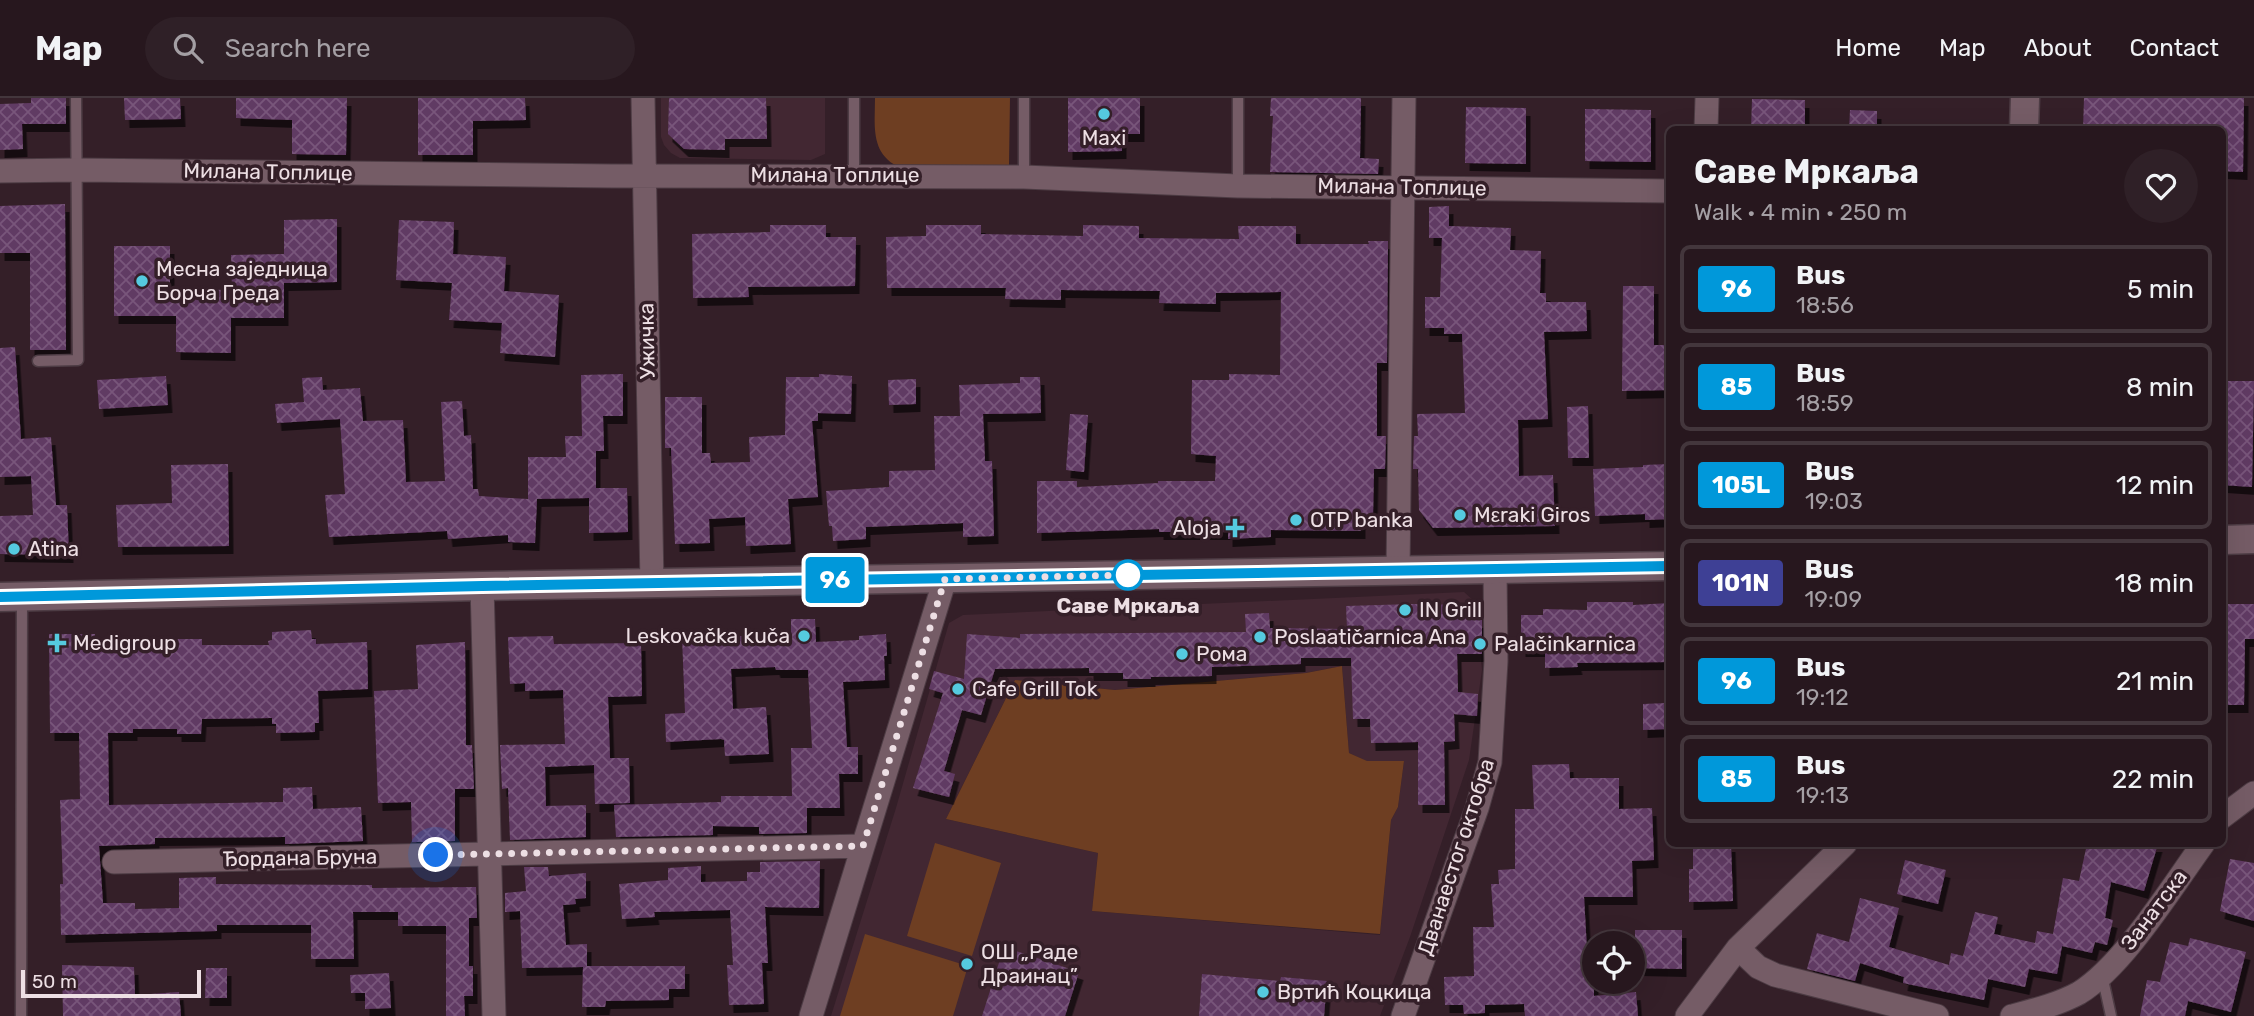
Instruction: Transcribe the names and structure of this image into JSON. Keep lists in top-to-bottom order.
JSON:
{
  "streets": {
    "street": [
      "Милана Топлице",
      "Ужичка",
      "Дванаестог октобра",
      "Ђордана Бруна",
      "Занатска"
    ]
  },
  "crossings": [
    ["Милана Топлице", "Ужичка"]
  ],
  "places": {
    "other": [
      "Maxi",
      "Месна заједница Борча Греда",
      "Mεraki Giros",
      "OTP banka",
      "Atina",
      "Саве Мркаља",
      "IN Grill",
      "Leskovačka kuča",
      "Poslaatičarnica Ana",
      "Palačinkarnica",
      "Рома",
      "Cafe Grill Tok",
      "ОШ „Раде Драинац”",
      "Вртић Коцкица"
    ],
    "health": ["Aloja", "Medigroup"]
  },
  "lines": ["bus line 96"],
  "scale_bar": "50 m",
  "page": {
    "header": "Map",
    "search": "Search here",
    "nav": [
      "Home",
      "Map",
      "About",
      "Contact"
    ],
    "on_map": "96",
    "heading": ["Саве Мркаља", "Walk · 4 min · 250 m"],
    "list": [
      {
        "mark": "96",
        "name": "Bus",
        "note": "18:56",
        "value": "5 min"
      },
      {
        "mark": "85",
        "name": "Bus",
        "note": "18:59",
        "value": "8 min"
      },
      {
        "mark": "105L",
        "name": "Bus",
        "note": "19:03",
        "value": "12 min"
      },
      {
        "mark": "101N",
        "name": "Bus",
        "note": "19:09",
        "value": "18 min"
      },
      {
        "mark": "96",
        "name": "Bus",
        "note": "19:12",
        "value": "21 min"
      },
      {
        "mark": "85",
        "name": "Bus",
        "note": "19:13",
        "value": "22 min"
      }
    ],
    "scale": "50 m"
  }
}
